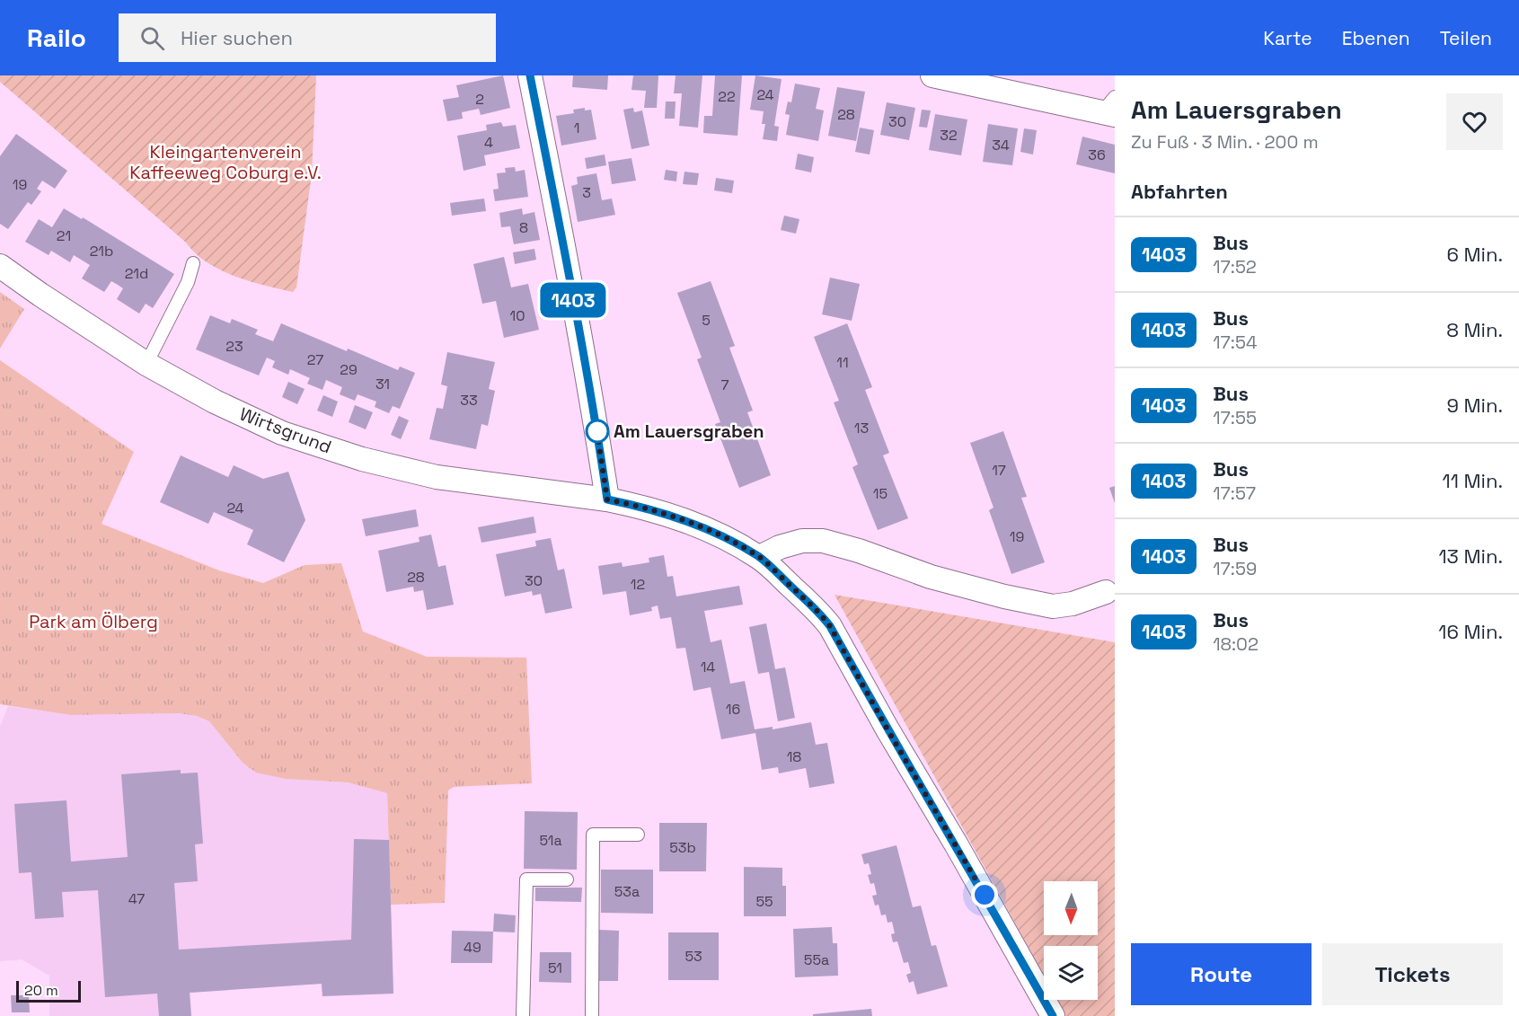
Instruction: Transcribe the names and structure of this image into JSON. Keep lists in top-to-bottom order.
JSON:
{
  "streets": {
    "street": ["Wirtsgrund"]
  },
  "parks": ["Kleingartenverein Kaffeeweg Coburg e.V.", "Park am Ölberg"],
  "places": ["Am Lauersgraben"],
  "lines": ["bus line 1403"],
  "house_numbers": [
    "24",
    "22",
    "2",
    "28",
    "30",
    "1",
    "32",
    "4",
    "34",
    "36",
    "19",
    "3",
    "8",
    "21",
    "21b",
    "21d",
    "10",
    "5",
    "23",
    "27",
    "11",
    "29",
    "31",
    "7",
    "33",
    "13",
    "17",
    "15",
    "24",
    "19",
    "28",
    "30",
    "12",
    "14",
    "16",
    "18",
    "51a",
    "53b",
    "53a",
    "47",
    "55",
    "49",
    "53",
    "55a",
    "51"
  ],
  "scale_bar": "20 m",
  "north": "bottom",
  "page": {
    "header": "Railo",
    "search": "Hier suchen",
    "nav": ["Karte", "Ebenen", "Teilen"],
    "on_map": "1403",
    "heading": [
      ["Am Lauersgraben", "Zu Fuß · 3 Min. · 200 m"],
      "Abfahrten"
    ],
    "list": [
      {
        "mark": "1403",
        "name": "Bus",
        "note": "17:52",
        "value": "6 Min."
      },
      {
        "mark": "1403",
        "name": "Bus",
        "note": "17:54",
        "value": "8 Min."
      },
      {
        "mark": "1403",
        "name": "Bus",
        "note": "17:55",
        "value": "9 Min."
      },
      {
        "mark": "1403",
        "name": "Bus",
        "note": "17:57",
        "value": "11 Min."
      },
      {
        "mark": "1403",
        "name": "Bus",
        "note": "17:59",
        "value": "13 Min."
      },
      {
        "mark": "1403",
        "name": "Bus",
        "note": "18:02",
        "value": "16 Min."
      }
    ],
    "buttons": ["Route", "Tickets"],
    "scale": "20 m"
  }
}
